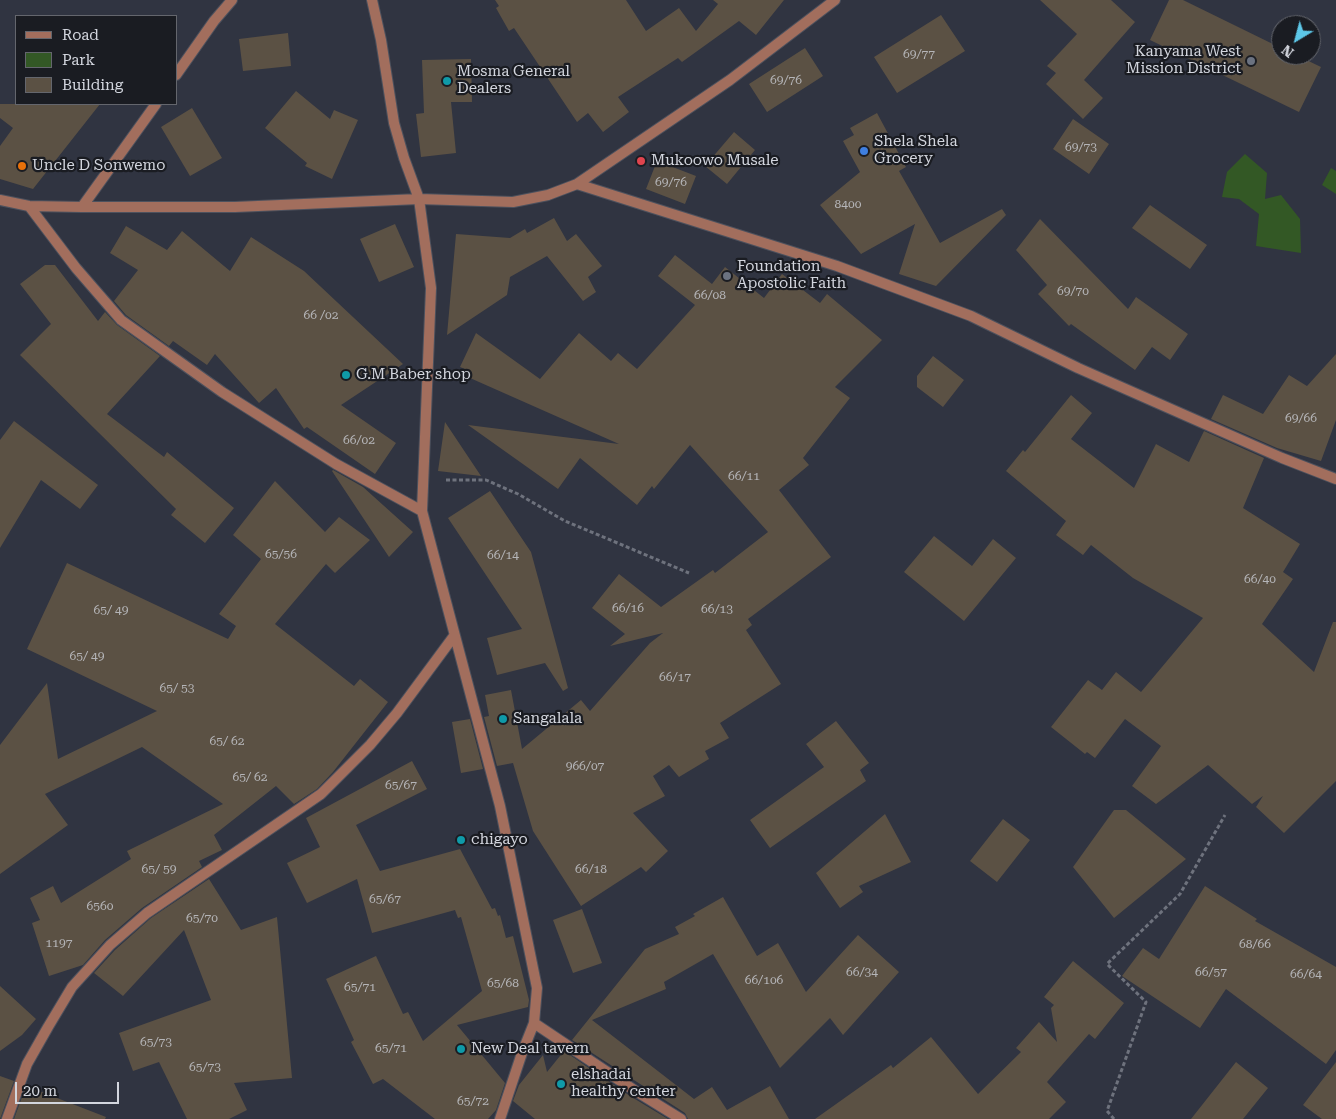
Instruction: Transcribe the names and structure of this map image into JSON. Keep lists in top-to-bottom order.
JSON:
{
  "places": [
    "Kanyama West Mission District",
    "Mosma General Dealers",
    "Shela Shela Grocery",
    "Mukoowo Musale",
    "Uncle D Sonwemo",
    "Foundation Apostolic Faith",
    "G.M Baber shop",
    "Sangalala",
    "chigayo",
    "New Deal tavern",
    "elshadai healthy center"
  ],
  "house_numbers": [
    "69/77",
    "69/76",
    "69/73",
    "69/76",
    "8400",
    "69/70",
    "66/08",
    "66 /02",
    "69/66",
    "66/02",
    "66/11",
    "65/56",
    "66/14",
    "66/40",
    "66/16",
    "66/13",
    "65/ 49",
    "65/ 49",
    "66/17",
    "65/ 53",
    "65/ 62",
    "966/07",
    "65/ 62",
    "65/67",
    "65/ 59",
    "66/18",
    "65/67",
    "6560",
    "65/70",
    "1197",
    "68/66",
    "66/34",
    "66/57",
    "66/64",
    "66/106",
    "65/68",
    "65/71",
    "65/73",
    "65/71",
    "65/73",
    "65/72"
  ],
  "legend": ["Road", "Park", "Building"],
  "scale_bar": "20 m",
  "north": "bottom left"
}
